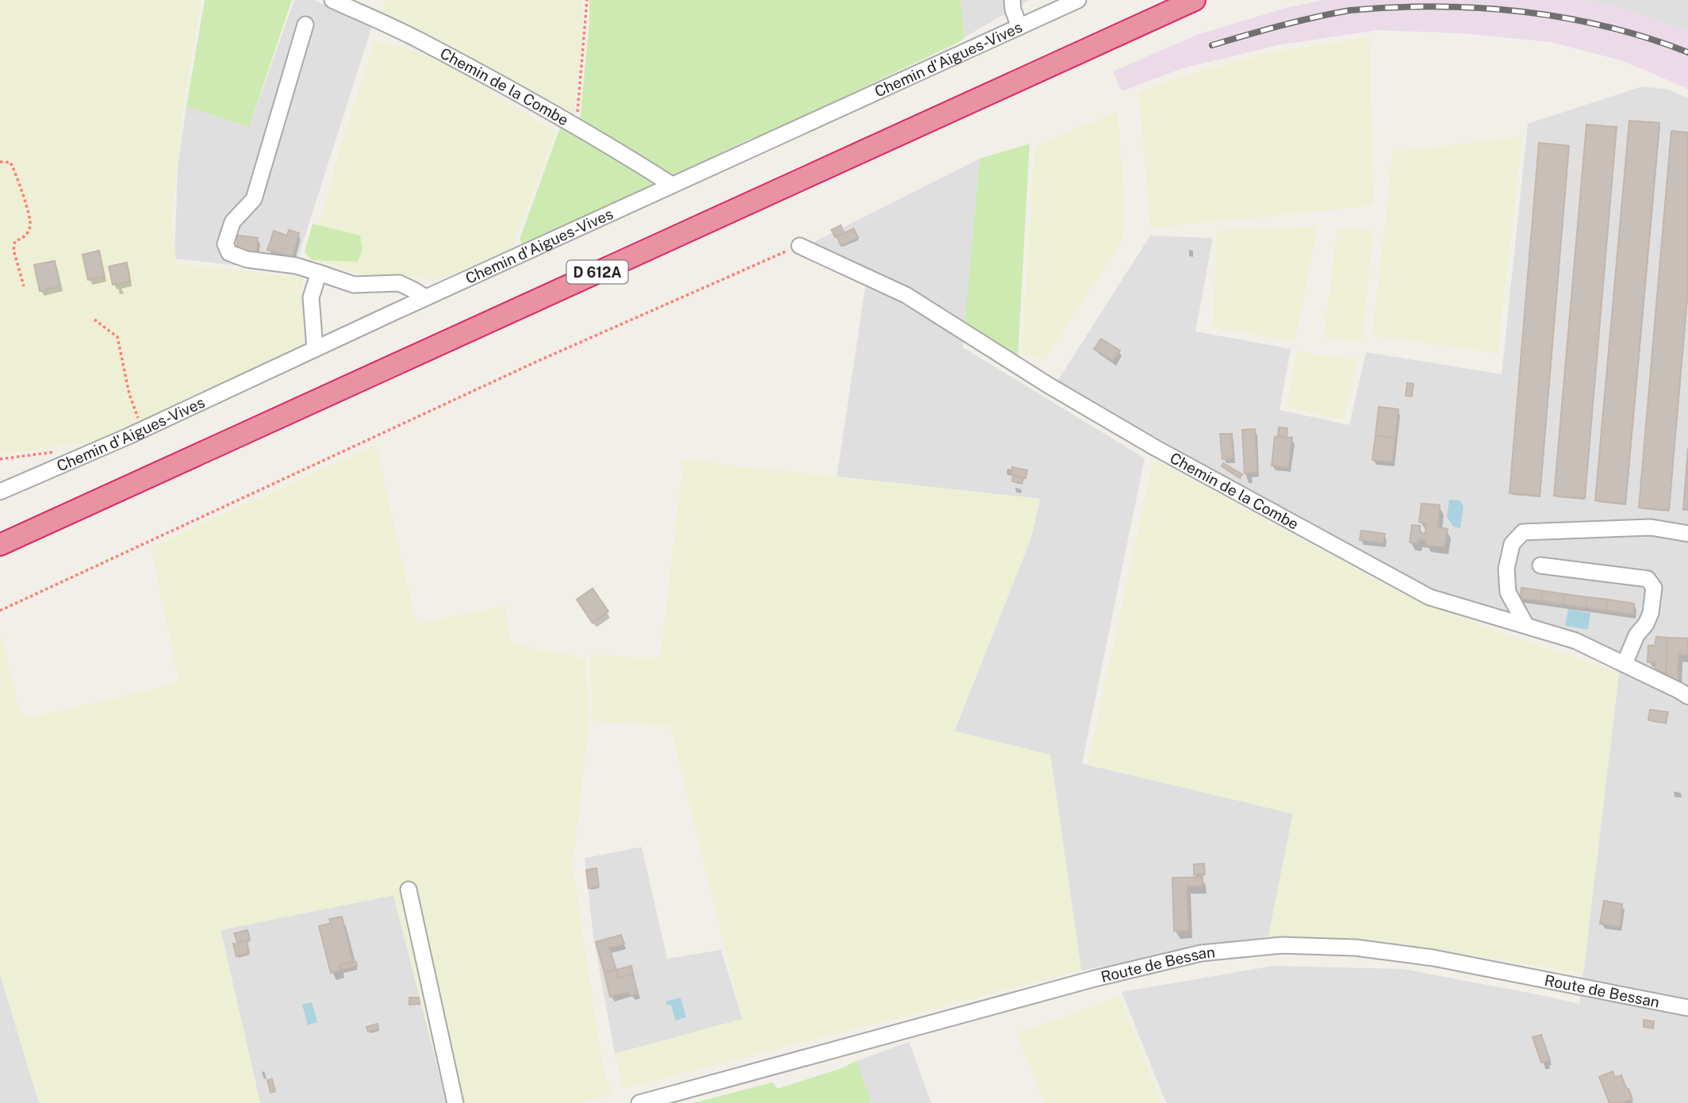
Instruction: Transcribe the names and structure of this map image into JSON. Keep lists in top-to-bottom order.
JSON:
{
  "streets": {
    "highway": ["D 612A"],
    "street": ["Chemin d'Aigues-Vives", "Chemin de la Combe", "Route de Bessan"]
  },
  "crossings": [
    ["Chemin d'Aigues-Vives", "Chemin de la Combe"]
  ]
}
